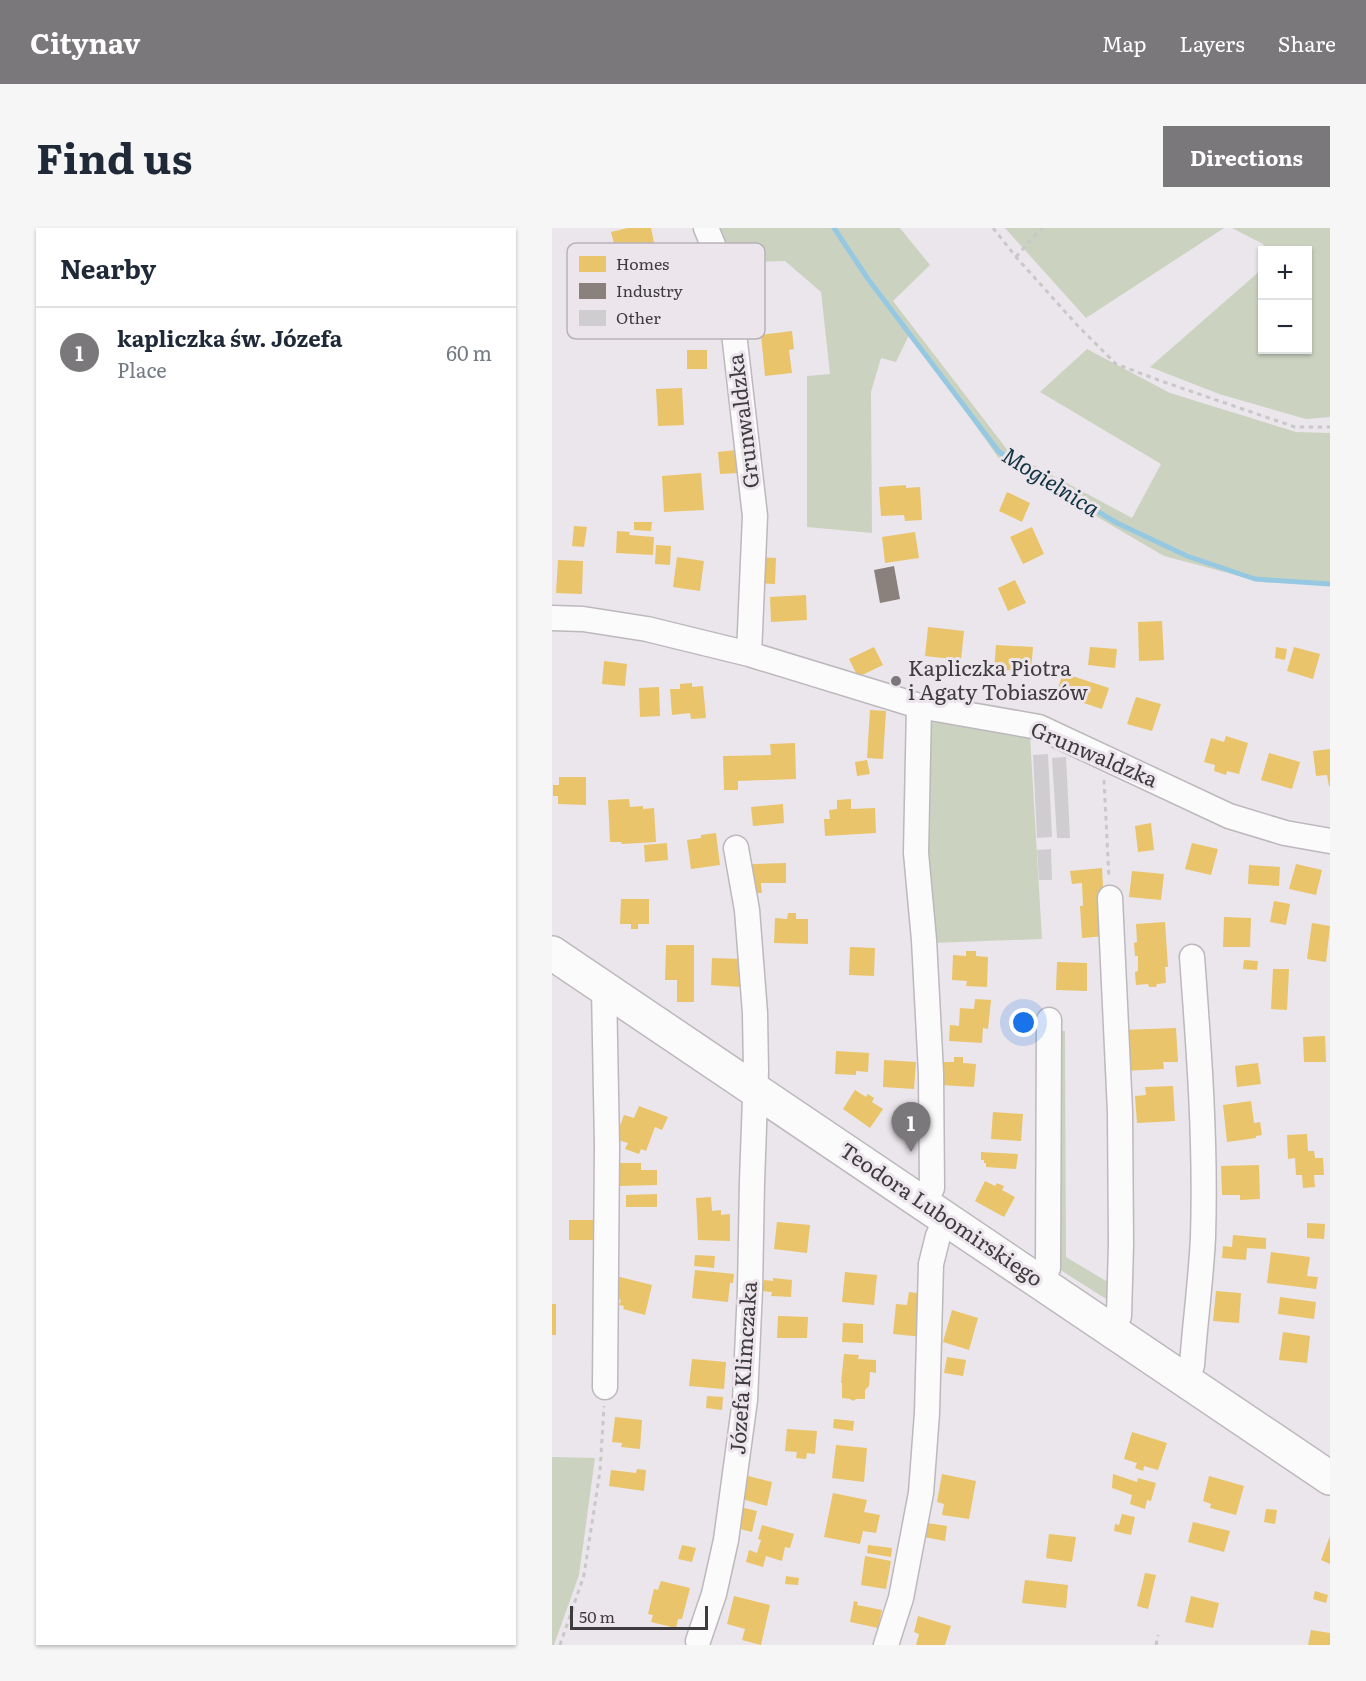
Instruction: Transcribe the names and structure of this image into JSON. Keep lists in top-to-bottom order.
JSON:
{
  "streets": {
    "highway": ["Teodora Lubomirskiego"],
    "street": ["Grunwaldzka", "Józefa Klimczaka"]
  },
  "crossings": [
    ["Teodora Lubomirskiego", "Józefa Klimczaka"]
  ],
  "water": ["Mogielnica"],
  "places": ["Kapliczka Piotra i Agaty Tobiaszów"],
  "legend": ["Homes", "Industry", "Other"],
  "scale_bar": "50 m",
  "page": {
    "header": "Citynav",
    "nav": ["Map", "Layers", "Share"],
    "title": "Find us",
    "buttons": "Directions",
    "heading": "Nearby",
    "map_buttons": ["+", "−"],
    "list": [
      {
        "mark": "1",
        "name": "kapliczka św. Józefa",
        "note": "Place",
        "value": "60 m"
      }
    ],
    "pins": "1",
    "scale": "50 m"
  }
}
